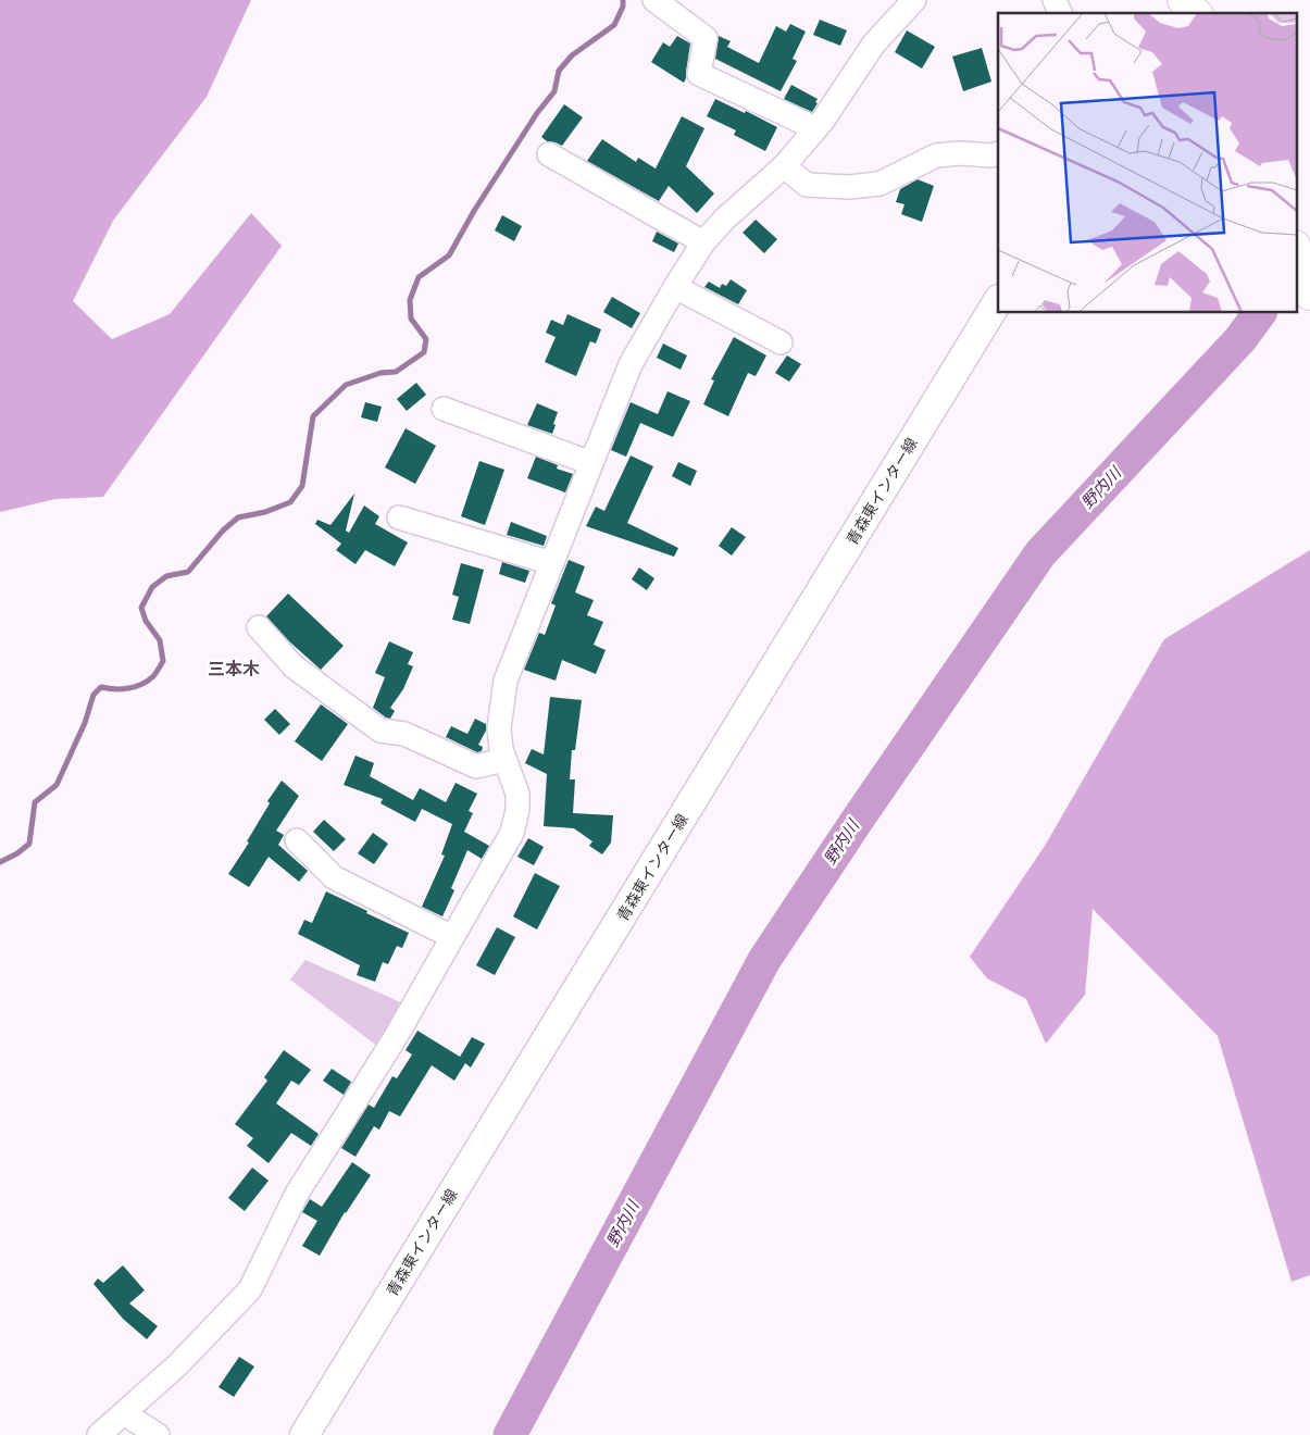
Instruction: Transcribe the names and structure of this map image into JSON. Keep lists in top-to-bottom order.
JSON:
{
  "streets": {
    "main road": ["青森東インター線"]
  },
  "districts": ["三本木"],
  "water": ["野内川"]
}
